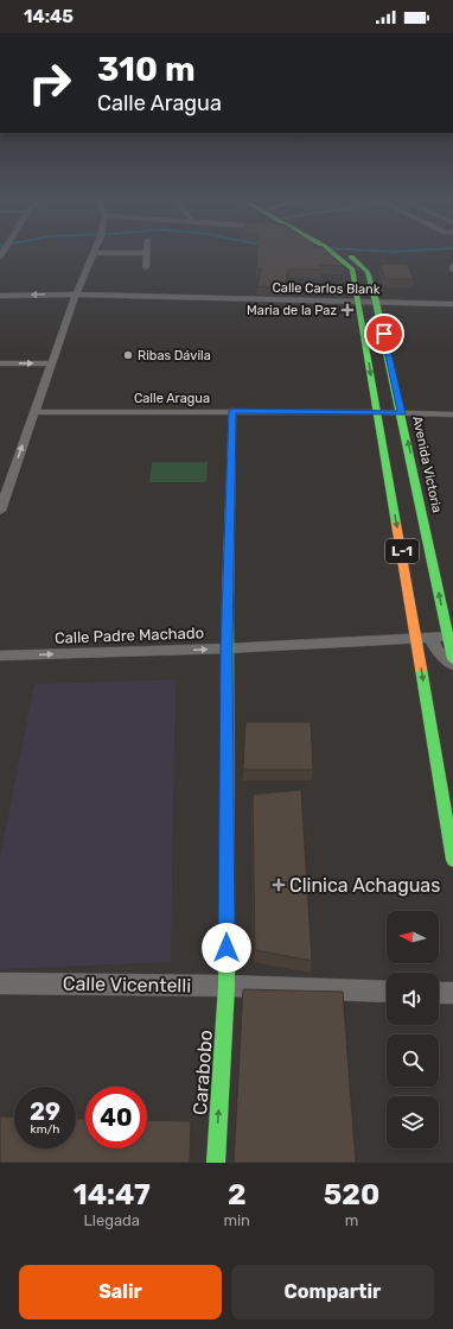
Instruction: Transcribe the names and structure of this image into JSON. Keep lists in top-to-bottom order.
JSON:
{
  "streets": {
    "main road": ["Avenida Victoria", "L-1", "Carabobo"],
    "street": [
      "Calle Carlos Blank",
      "Calle Aragua",
      "Calle Padre Machado",
      "Calle Vicentelli"
    ]
  },
  "crossings": [
    ["Calle Carlos Blank", "Avenida Victoria"],
    ["Calle Aragua", "Avenida Victoria"],
    ["Calle Aragua", "Carabobo"],
    ["Avenida Victoria", "Calle Padre Machado"],
    ["Calle Padre Machado", "Carabobo"],
    ["Calle Vicentelli", "Carabobo"]
  ],
  "one_way": ["Calle Padre Machado"],
  "places": {
    "health": ["Maria de la Paz", "Clinica Achaguas"],
    "other": ["Ribas Dávila"]
  },
  "north": "left",
  "page": {
    "status": "14:45",
    "turn": ["310 m", "Calle Aragua"],
    "speed": "29 km/h",
    "limit": "40",
    "eta": [
      "14:47",
      "Llegada",
      "2",
      "min",
      "520",
      "m"
    ],
    "buttons": ["Salir", "Compartir"]
  }
}
